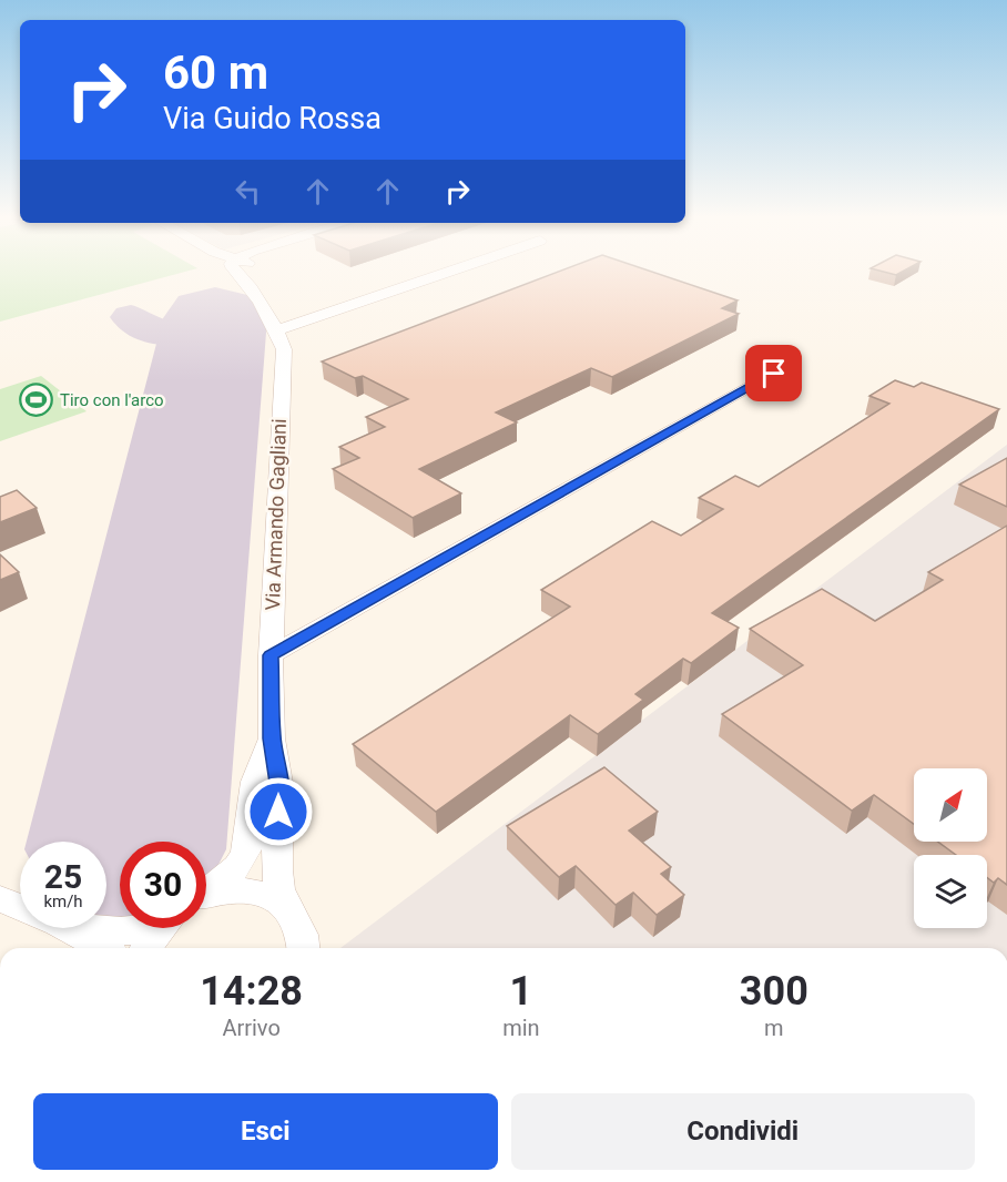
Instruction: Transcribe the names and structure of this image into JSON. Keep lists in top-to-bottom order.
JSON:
{
  "streets": {
    "street": ["Via Armando Gagliani"]
  },
  "places": {
    "sports": ["Tiro con l'arco"]
  },
  "north": "top right",
  "page": {
    "turn": ["60 m", "Via Guido Rossa"],
    "speed": "25 km/h",
    "limit": "30",
    "eta": [
      "14:28",
      "Arrivo",
      "1",
      "min",
      "300",
      "m"
    ],
    "buttons": ["Esci", "Condividi"]
  }
}
